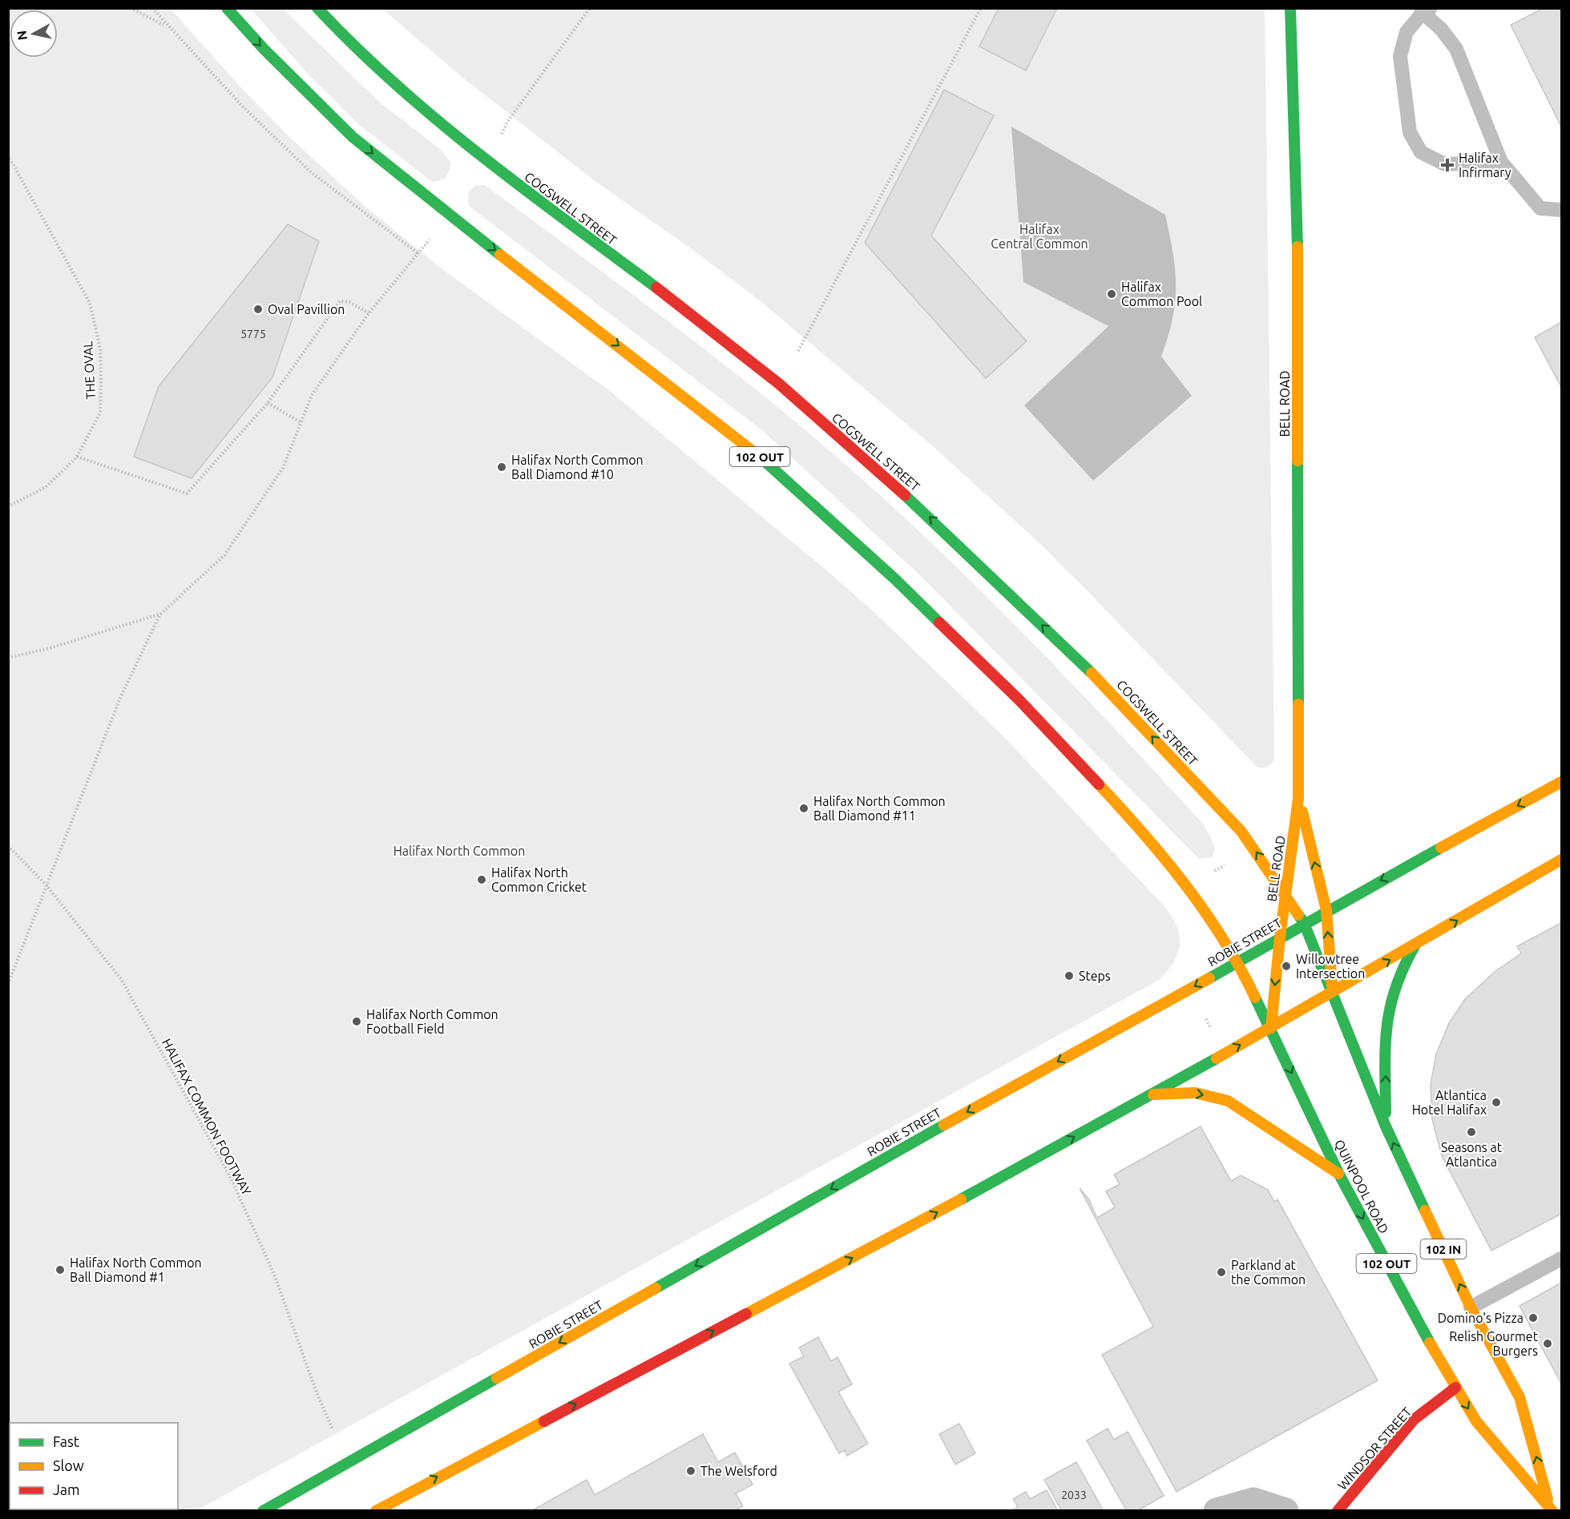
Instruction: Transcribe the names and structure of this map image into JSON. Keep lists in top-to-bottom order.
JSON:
{
  "streets": {
    "main road": [
      "COGSWELL STREET",
      "BELL ROAD",
      "102 OUT",
      "ROBIE STREET",
      "QUINPOOL ROAD",
      "102 IN",
      "WINDSOR STREET"
    ],
    "path": ["THE OVAL", "HALIFAX COMMON FOOTWAY"]
  },
  "crossings": [
    ["COGSWELL STREET", "BELL ROAD"],
    ["COGSWELL STREET", "ROBIE STREET"],
    ["COGSWELL STREET", "QUINPOOL ROAD"],
    ["BELL ROAD", "ROBIE STREET"],
    ["BELL ROAD", "QUINPOOL ROAD"],
    ["102 OUT", "ROBIE STREET"],
    ["102 OUT", "QUINPOOL ROAD"],
    ["ROBIE STREET", "QUINPOOL ROAD"],
    ["QUINPOOL ROAD", "WINDSOR STREET"]
  ],
  "parks": ["Halifax Central Common", "Halifax North Common"],
  "places": {
    "health": ["Halifax Infirmary"],
    "other": [
      "Halifax Common Pool",
      "Oval Pavillion",
      "Halifax North Common Ball Diamond #10",
      "Halifax North Common Ball Diamond #11",
      "Halifax North Common Cricket",
      "Willowtree Intersection",
      "Steps",
      "Halifax North Common Football Field",
      "Atlantica Hotel Halifax",
      "Seasons at Atlantica",
      "Halifax North Common Ball Diamond #1",
      "Parkland at the Common",
      "Domino's Pizza",
      "Relish Gourmet Burgers",
      "The Welsford"
    ]
  },
  "house_numbers": ["5775", "2033"],
  "legend": ["Fast", "Slow", "Jam"],
  "north": "left"
}
